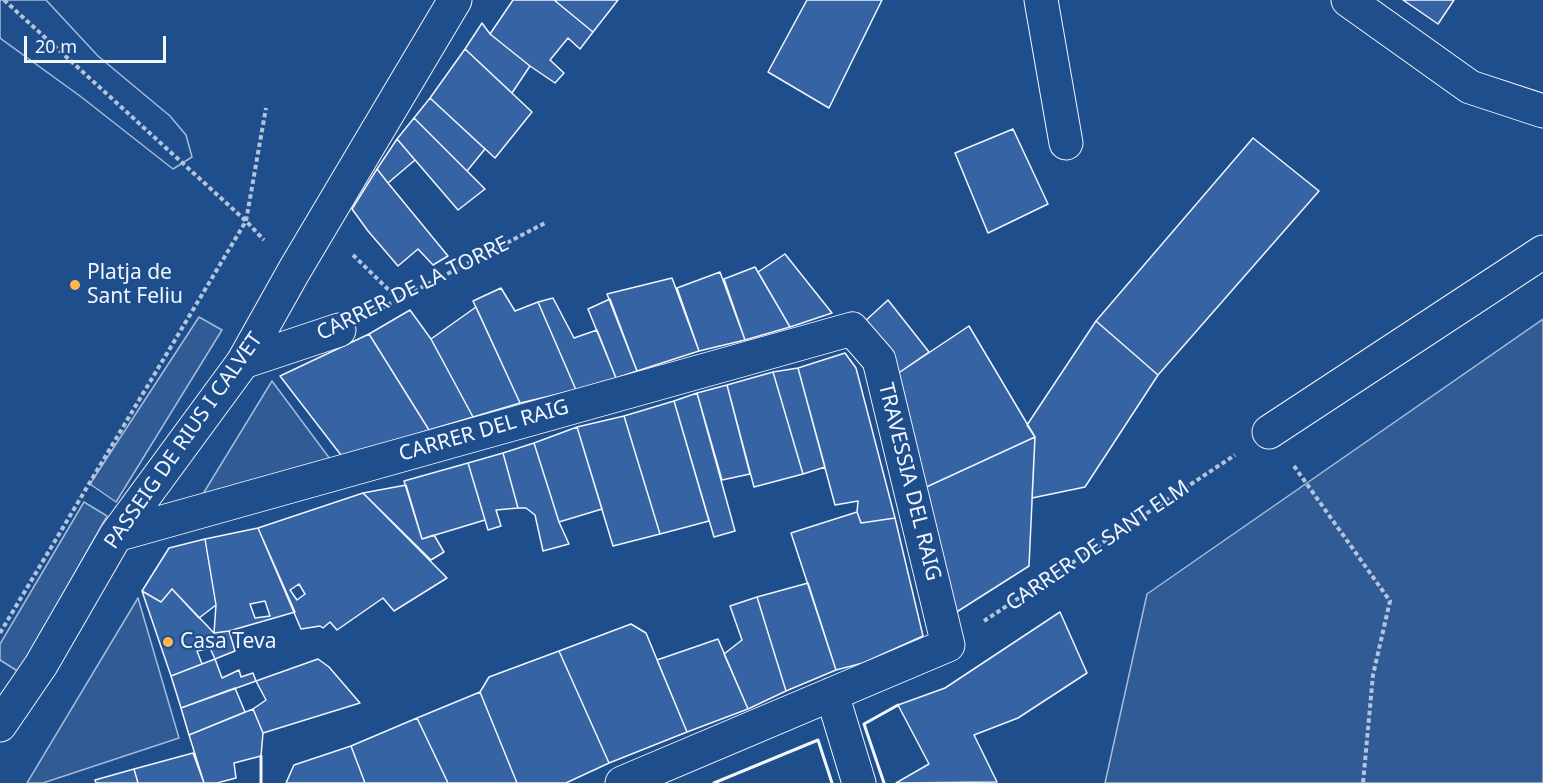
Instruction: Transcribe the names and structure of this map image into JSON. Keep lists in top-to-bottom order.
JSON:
{
  "streets": {
    "street": [
      "CARRER DE LA TORRE",
      "CARRER DEL RAIG",
      "PASSEIG DE RIUS I CALVET",
      "TRAVESSIA DEL RAIG"
    ],
    "path": ["CARRER DE SANT ELM"]
  },
  "crossings": [
    ["CARRER DE LA TORRE", "PASSEIG DE RIUS I CALVET"],
    ["CARRER DEL RAIG", "PASSEIG DE RIUS I CALVET"],
    ["CARRER DEL RAIG", "TRAVESSIA DEL RAIG"],
    ["TRAVESSIA DEL RAIG", "CARRER DE SANT ELM"]
  ],
  "places": ["Platja de Sant Feliu", "Casa Teva"],
  "scale_bar": "20 m"
}
